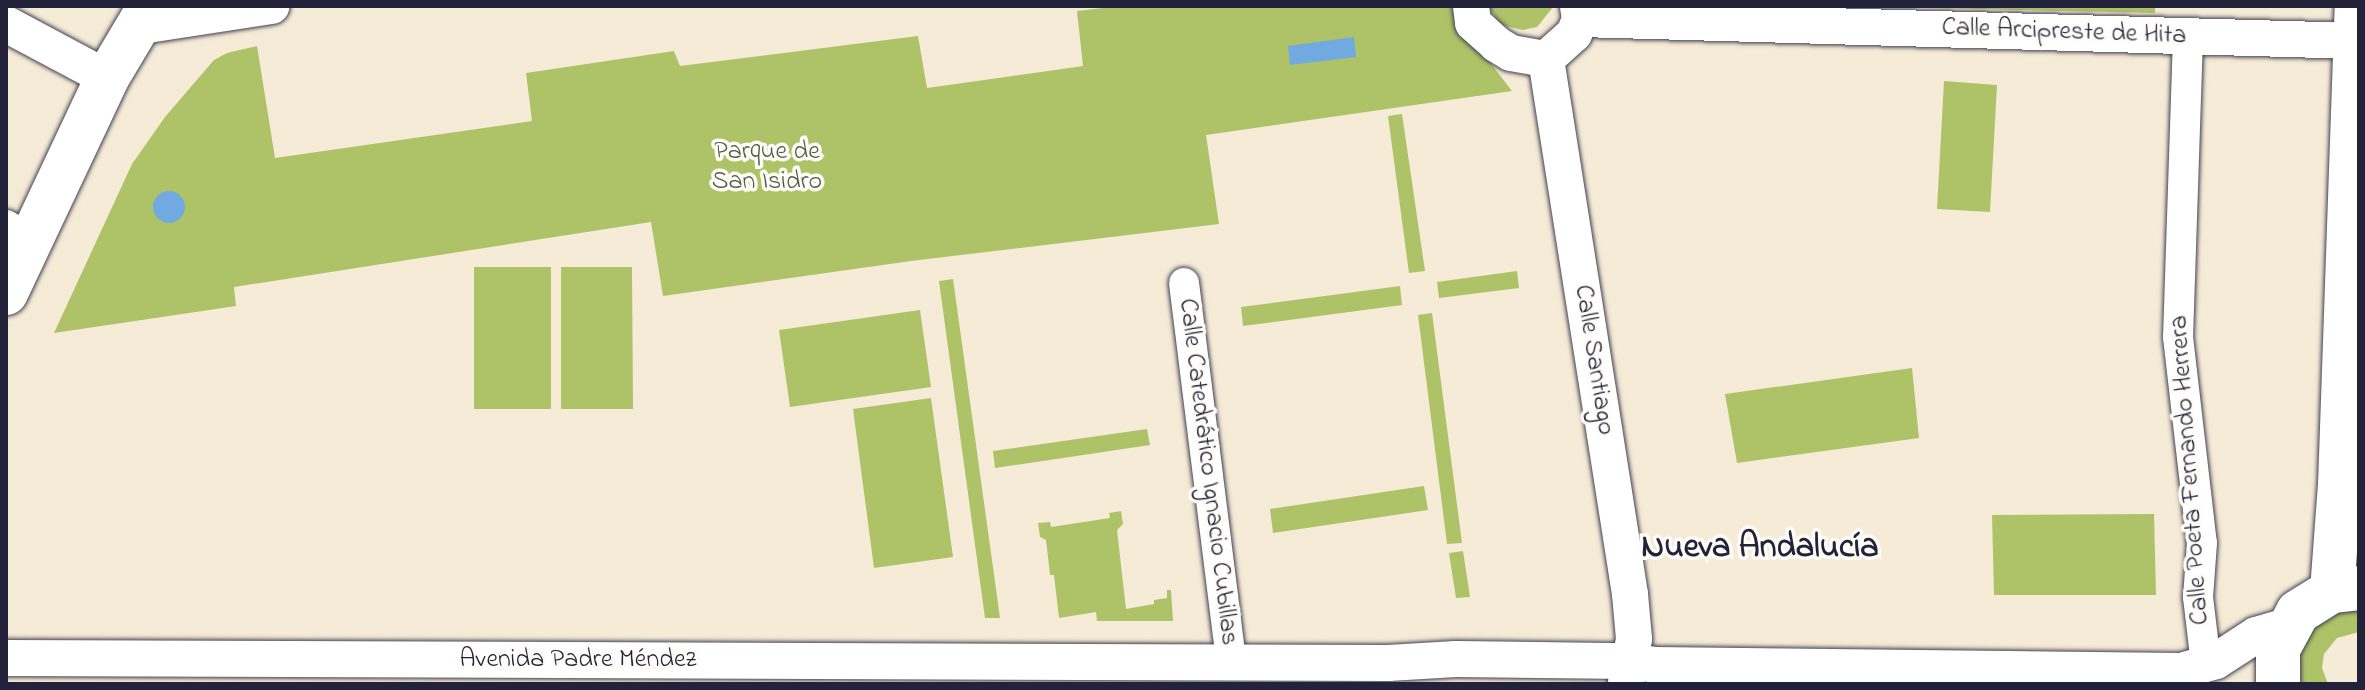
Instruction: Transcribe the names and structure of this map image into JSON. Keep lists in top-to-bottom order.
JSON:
{
  "streets": {
    "street": [
      "Calle Arcipreste de Hita",
      "Calle Santiago",
      "Calle Poeta Fernando Herrera",
      "Calle Catedrático Ignacio Cubillas",
      "Avenida Padre Méndez"
    ]
  },
  "crossings": [
    ["Calle Arcipreste de Hita", "Calle Poeta Fernando Herrera"],
    ["Calle Santiago", "Avenida Padre Méndez"],
    ["Calle Poeta Fernando Herrera", "Avenida Padre Méndez"],
    ["Calle Catedrático Ignacio Cubillas", "Avenida Padre Méndez"]
  ],
  "districts": ["Nueva Andalucía"],
  "parks": ["Parque de San Isidro"]
}
